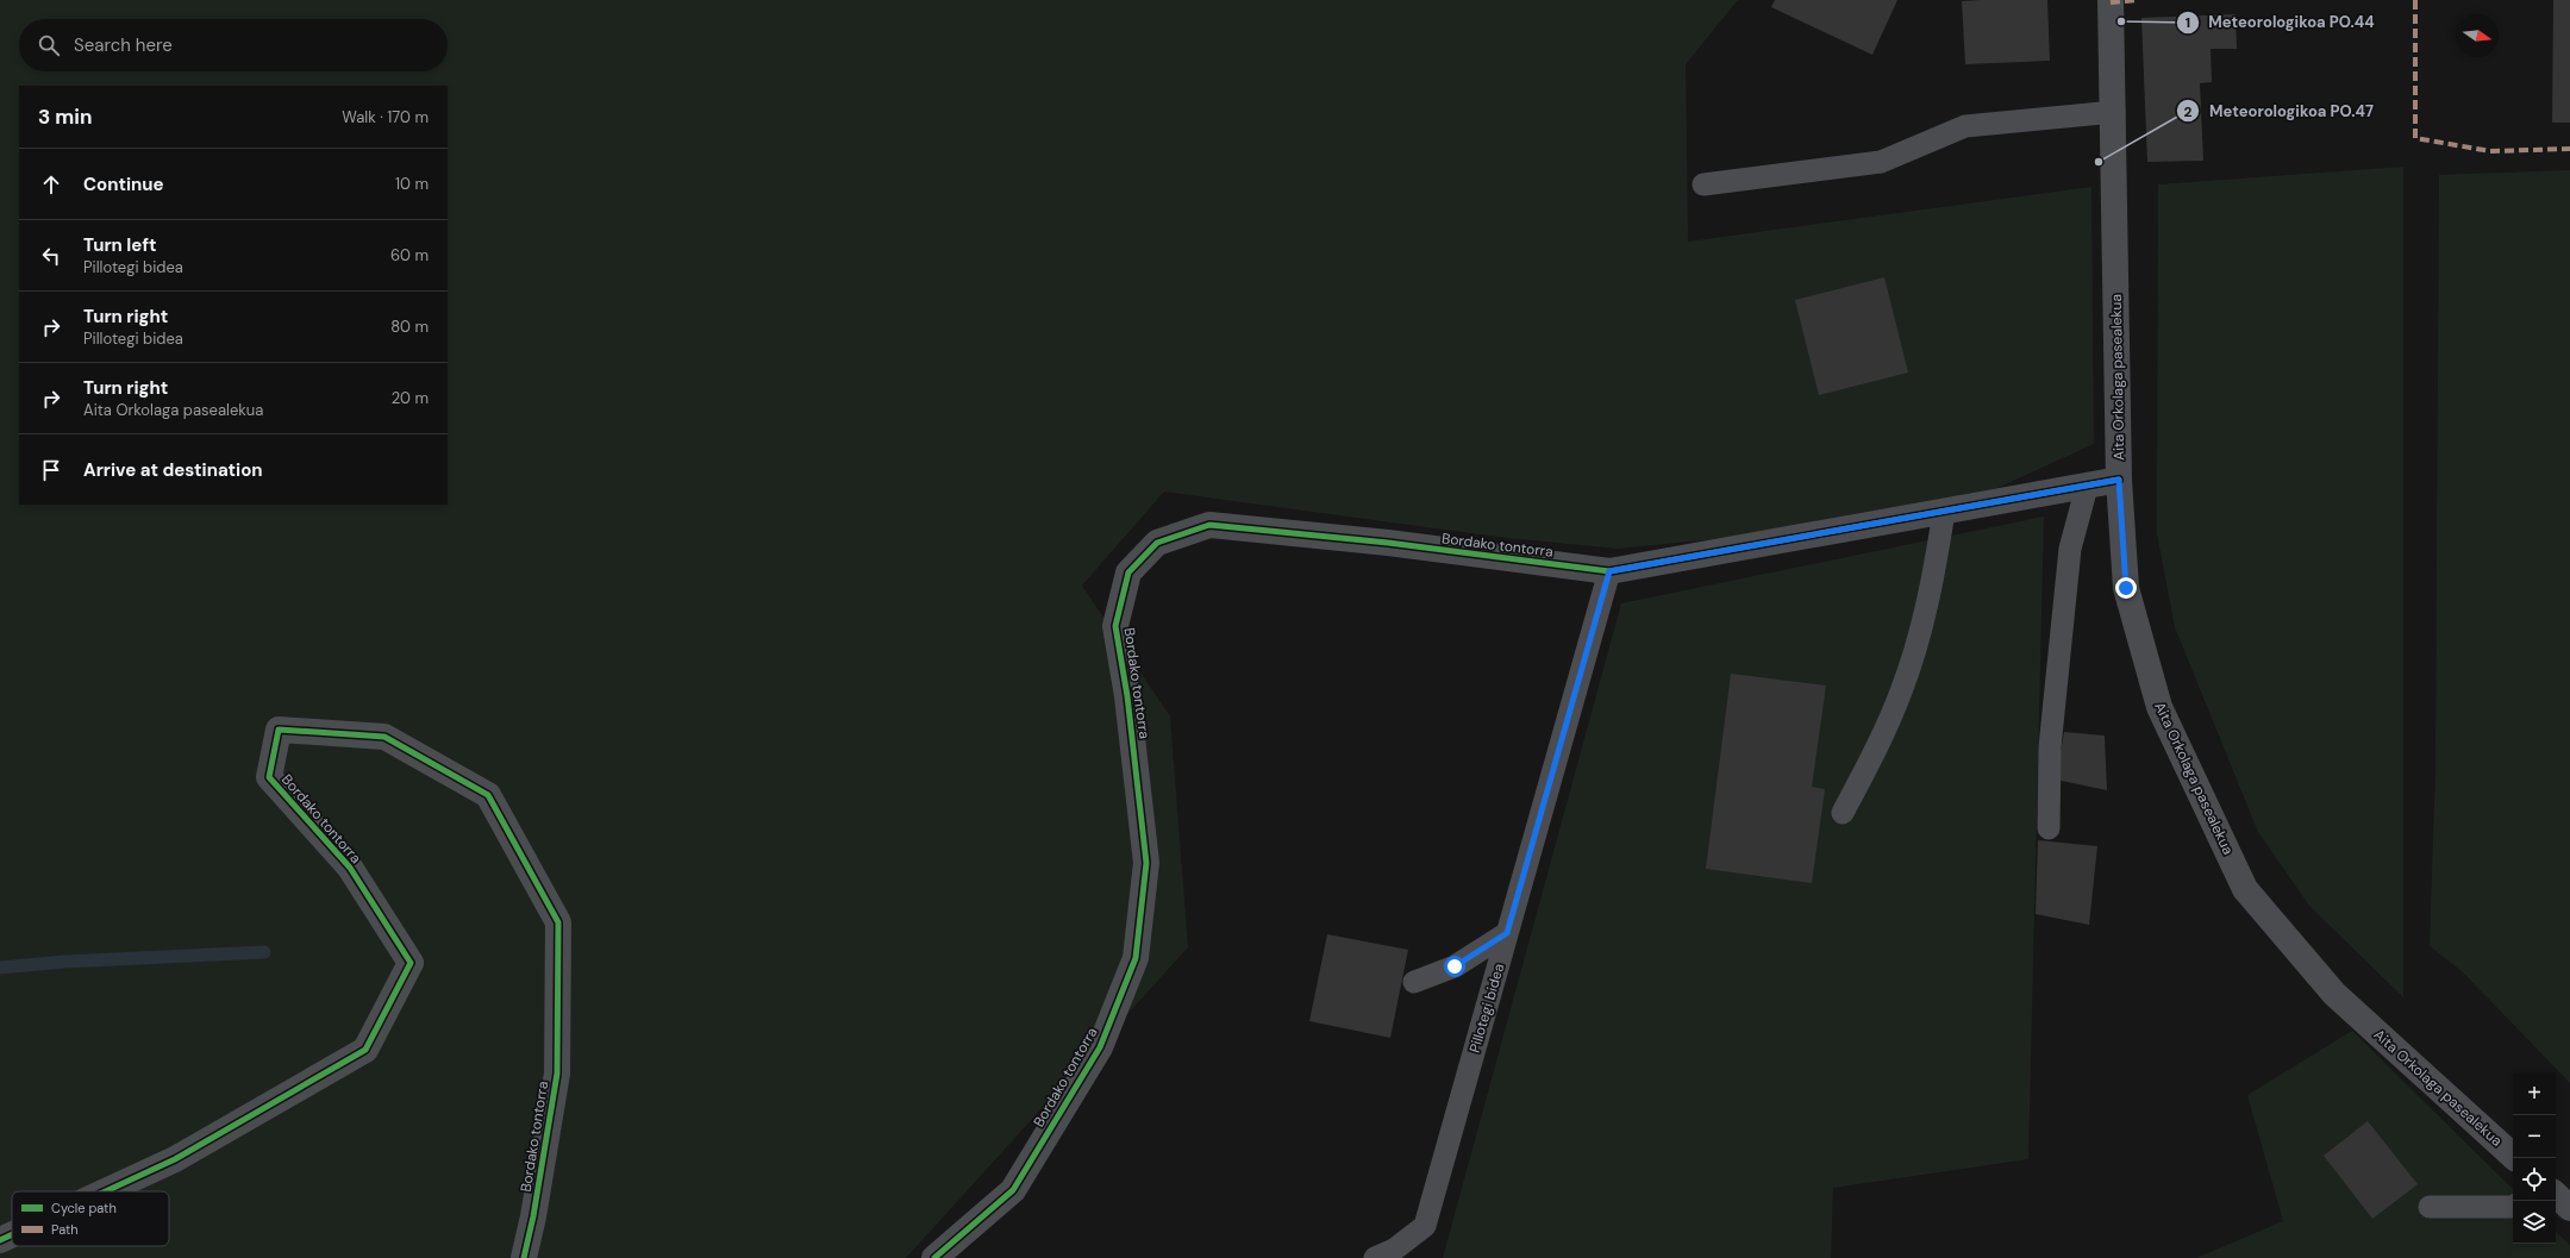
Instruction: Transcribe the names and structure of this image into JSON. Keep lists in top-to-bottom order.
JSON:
{
  "streets": {
    "street": ["Aita Orkolaga pasealekua", "Bordako tontorra"],
    "lane": ["Pillotegi bidea"]
  },
  "crossings": [
    ["Bordako tontorra", "Pillotegi bidea"]
  ],
  "places": ["Meteorologikoa PO.44", "Meteorologikoa PO.47"],
  "legend": ["Cycle path", "Path"],
  "north": "right",
  "page": {
    "search": "Search here",
    "heading": ["3 min", "Walk · 170 m"],
    "list": [
      ["Continue", "10 m"],
      ["Turn left", "Pillotegi bidea", "60 m"],
      ["Turn right", "Pillotegi bidea", "80 m"],
      ["Turn right", "Aita Orkolaga pasealekua", "20 m"],
      "Arrive at destination"
    ],
    "map_buttons": ["+", "−"]
  }
}
